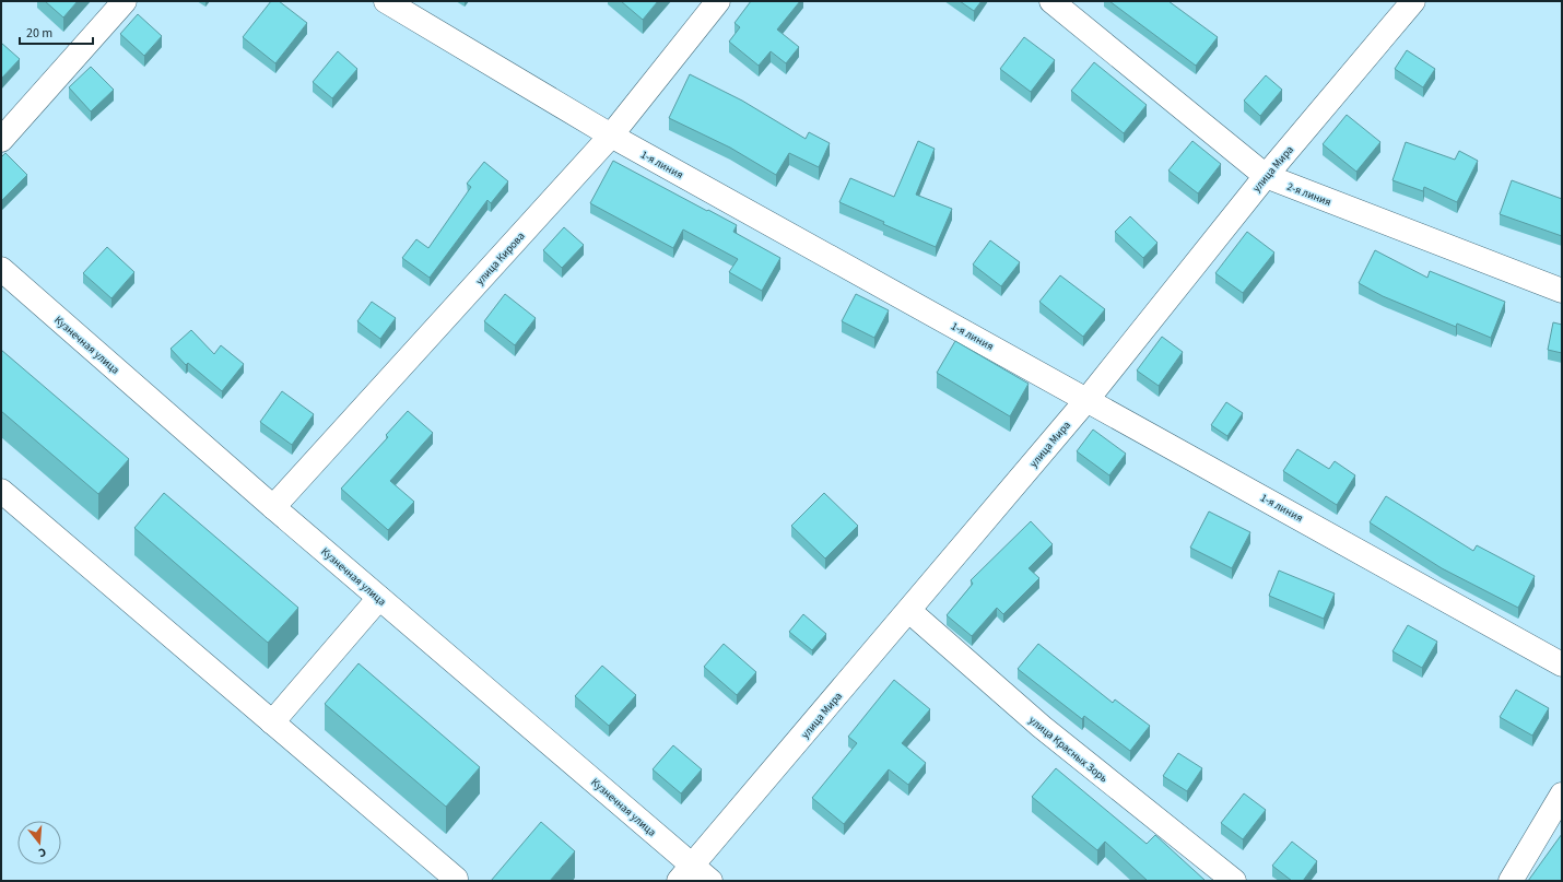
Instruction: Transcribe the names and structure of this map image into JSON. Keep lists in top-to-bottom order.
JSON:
{
  "streets": {
    "street": [
      "1-я линия",
      "улица Мира",
      "2-я линия",
      "улица Кирова",
      "Кузнечная улица",
      "улица Красных Зорь"
    ]
  },
  "crossings": [
    ["1-я линия", "улица Мира"],
    ["1-я линия", "улица Кирова"],
    ["улица Мира", "2-я линия"],
    ["улица Мира", "Кузнечная улица"],
    ["улица Мира", "улица Красных Зорь"],
    ["улица Кирова", "Кузнечная улица"]
  ],
  "scale_bar": "20 m",
  "north": "bottom"
}
